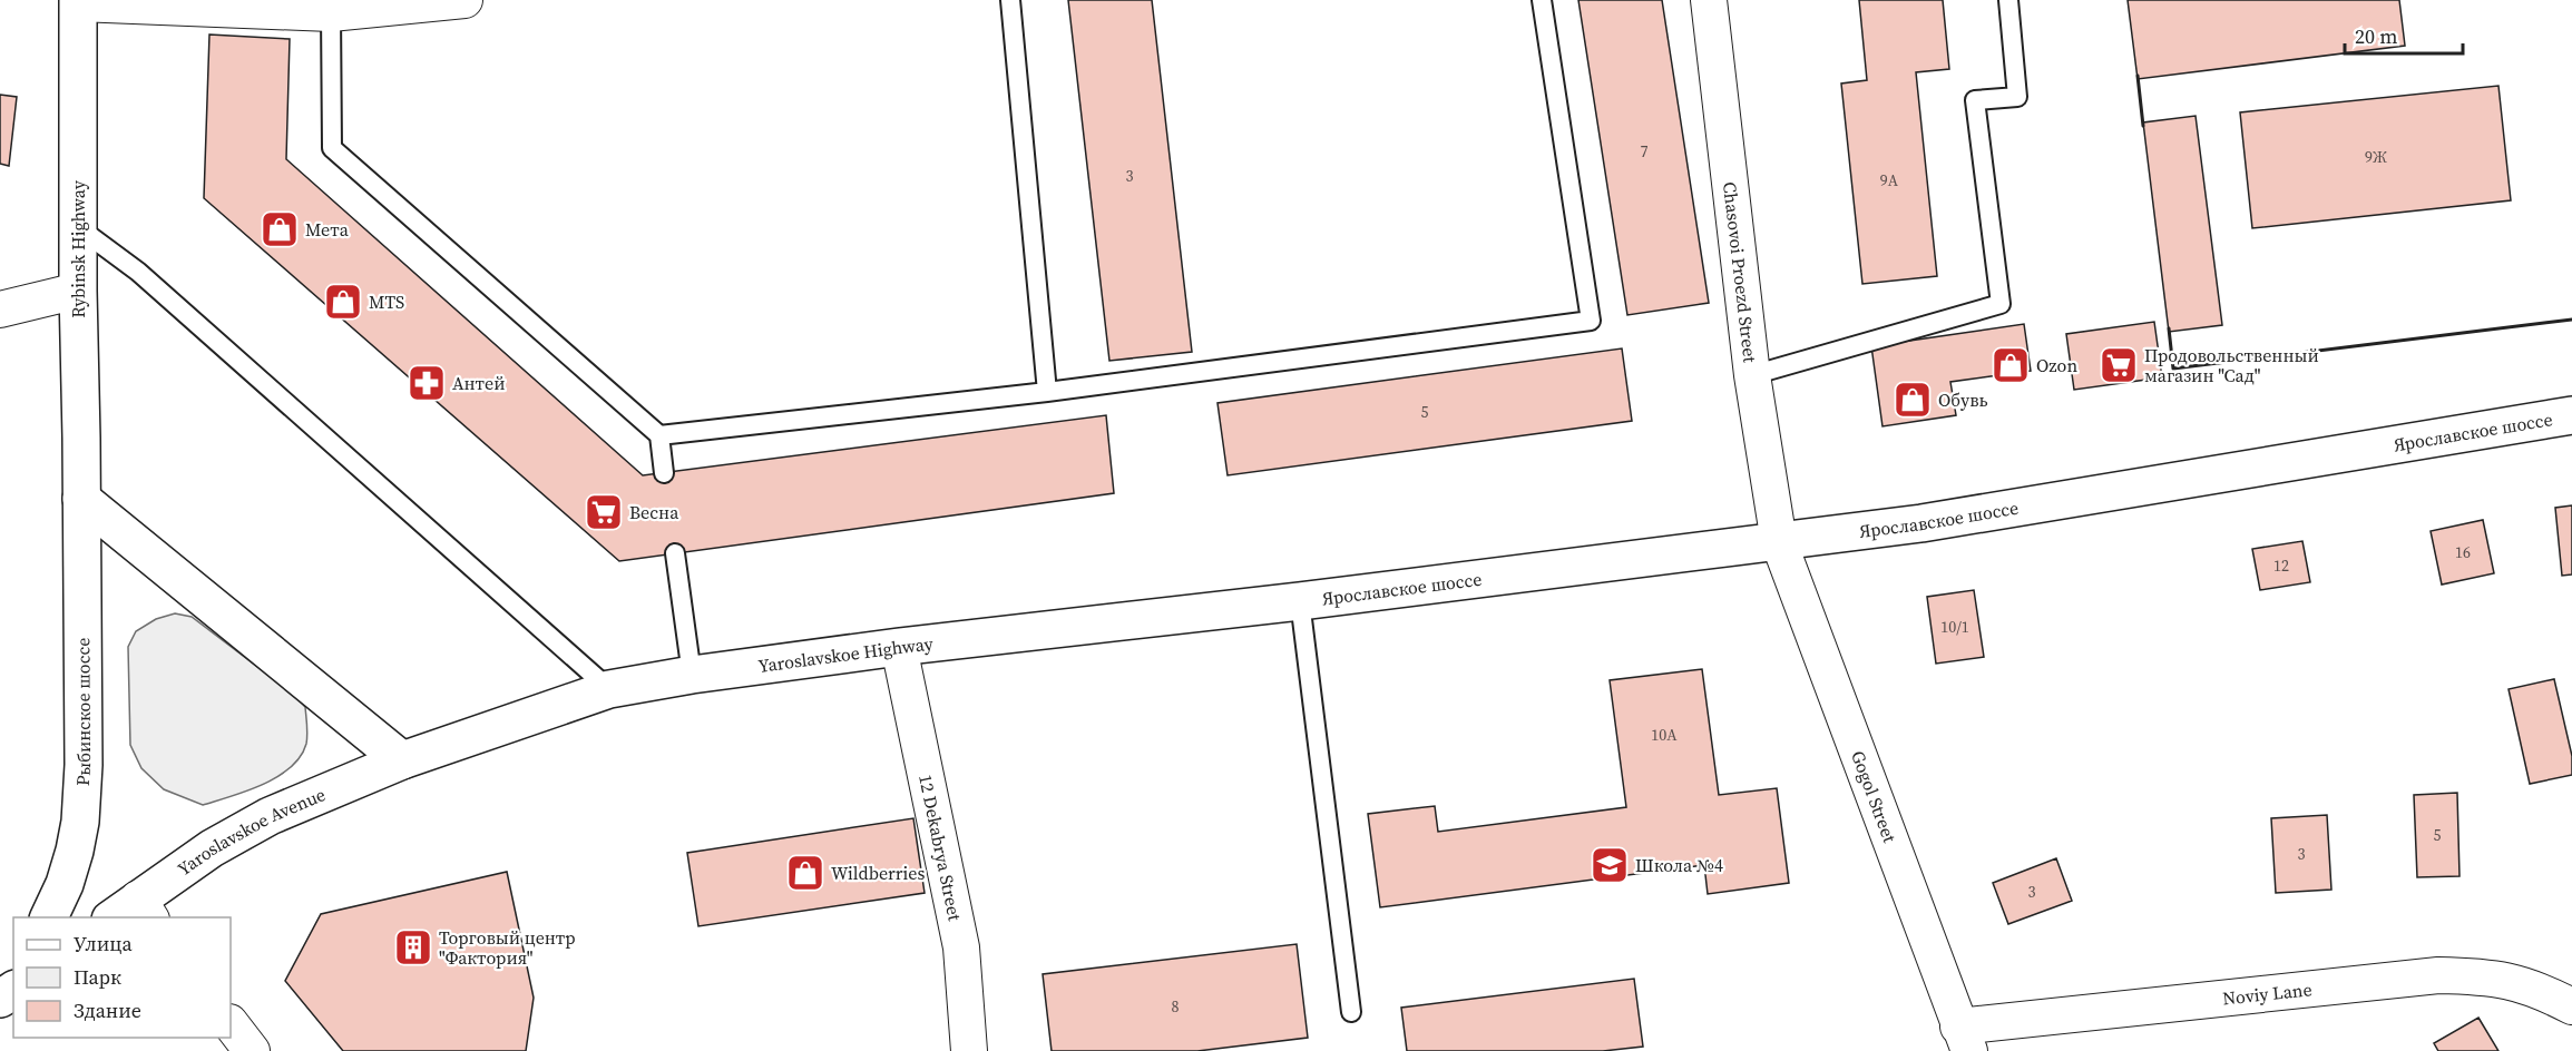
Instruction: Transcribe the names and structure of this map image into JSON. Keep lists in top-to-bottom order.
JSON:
{
  "streets": {
    "main road": [
      "Rybinsk Highway",
      "Ярославское шоссе",
      "Yaroslavskoe Highway",
      "Рыбинское шоссе",
      "Yaroslavskoe Avenue"
    ],
    "street": [
      "Chasovoi Proezd Street",
      "Gogol Street",
      "12 Dekabrya Street",
      "Noviy Lane"
    ]
  },
  "crossings": [
    ["Rybinsk Highway", "Рыбинское шоссе"],
    ["Chasovoi Proezd Street", "Ярославское шоссе"],
    ["Chasovoi Proezd Street", "Gogol Street"],
    ["Ярославское шоссе", "Yaroslavskoe Highway"],
    ["Ярославское шоссе", "Gogol Street"],
    ["Yaroslavskoe Highway", "Yaroslavskoe Avenue"],
    ["Yaroslavskoe Highway", "12 Dekabrya Street"],
    ["Gogol Street", "Noviy Lane"]
  ],
  "places": {
    "shop": [
      "Мета",
      "MTS",
      "Ozon",
      "Обувь",
      "Wildberries"
    ],
    "supermarket": ["Продовольственный магазин \"Сад\"", "Весна"],
    "pharmacy": ["Антей"],
    "school or university": ["Школа №4"],
    "building": ["Торговый центр \"Фактория\""]
  },
  "house_numbers": [
    "7",
    "9Ж",
    "3",
    "9А",
    "5",
    "16",
    "12",
    "10/1",
    "10А",
    "5",
    "3",
    "3",
    "8"
  ],
  "legend": ["Улица", "Парк", "Здание"],
  "scale_bar": "20 m"
}
